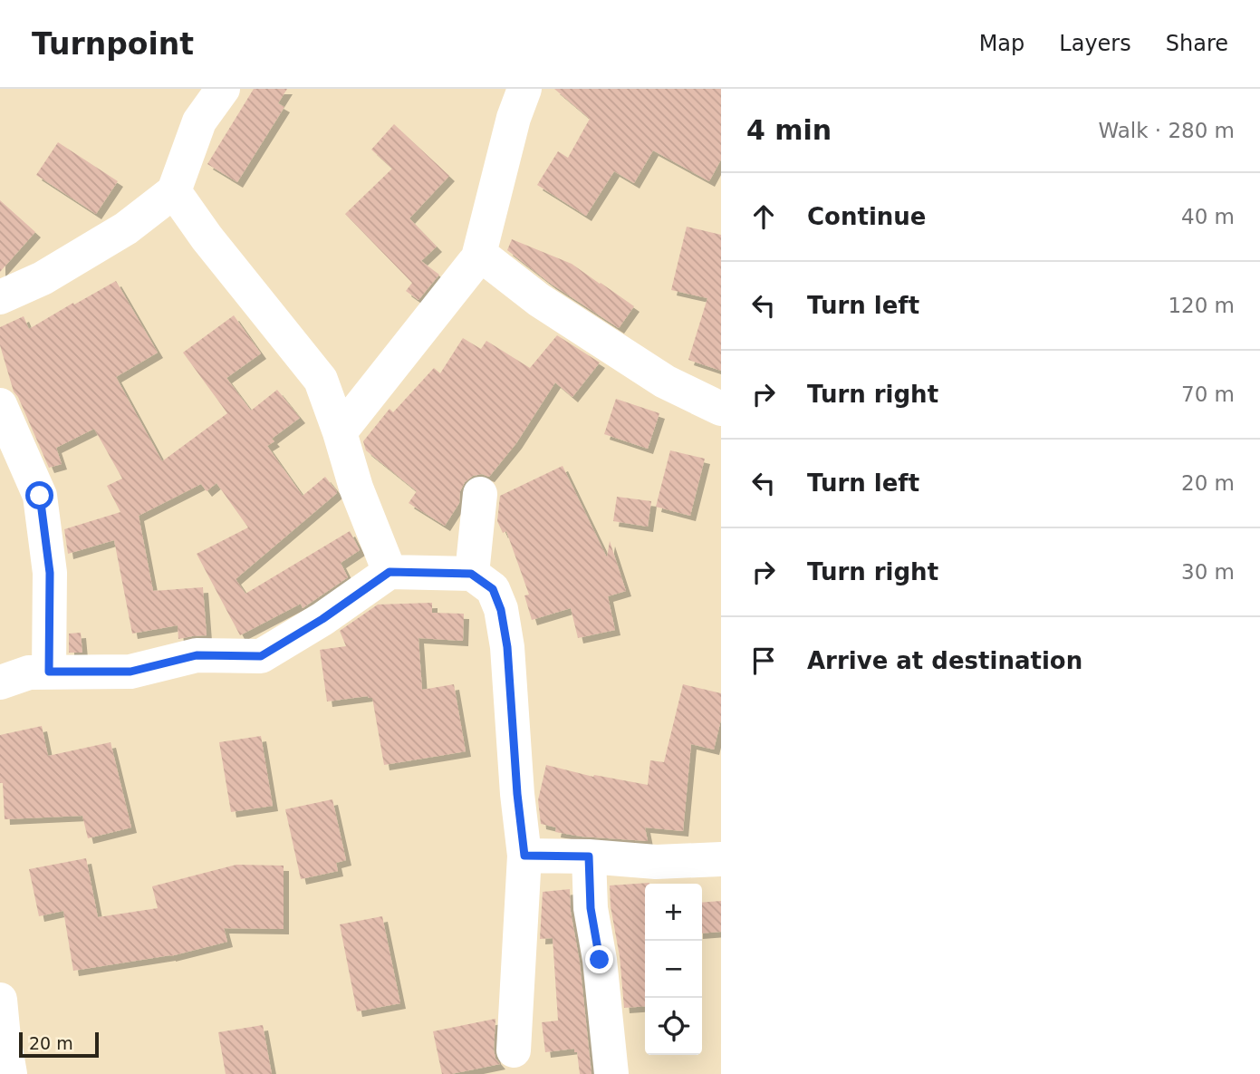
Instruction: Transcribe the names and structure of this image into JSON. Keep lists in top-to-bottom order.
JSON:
{
  "scale_bar": "20 m",
  "page": {
    "header": "Turnpoint",
    "nav": ["Map", "Layers", "Share"],
    "heading": ["4 min", "Walk · 280 m"],
    "list": [
      ["Continue", "40 m"],
      ["Turn left", "120 m"],
      ["Turn right", "70 m"],
      ["Turn left", "20 m"],
      ["Turn right", "30 m"],
      "Arrive at destination"
    ],
    "map_buttons": ["+", "−"],
    "scale": "20 m"
  }
}
